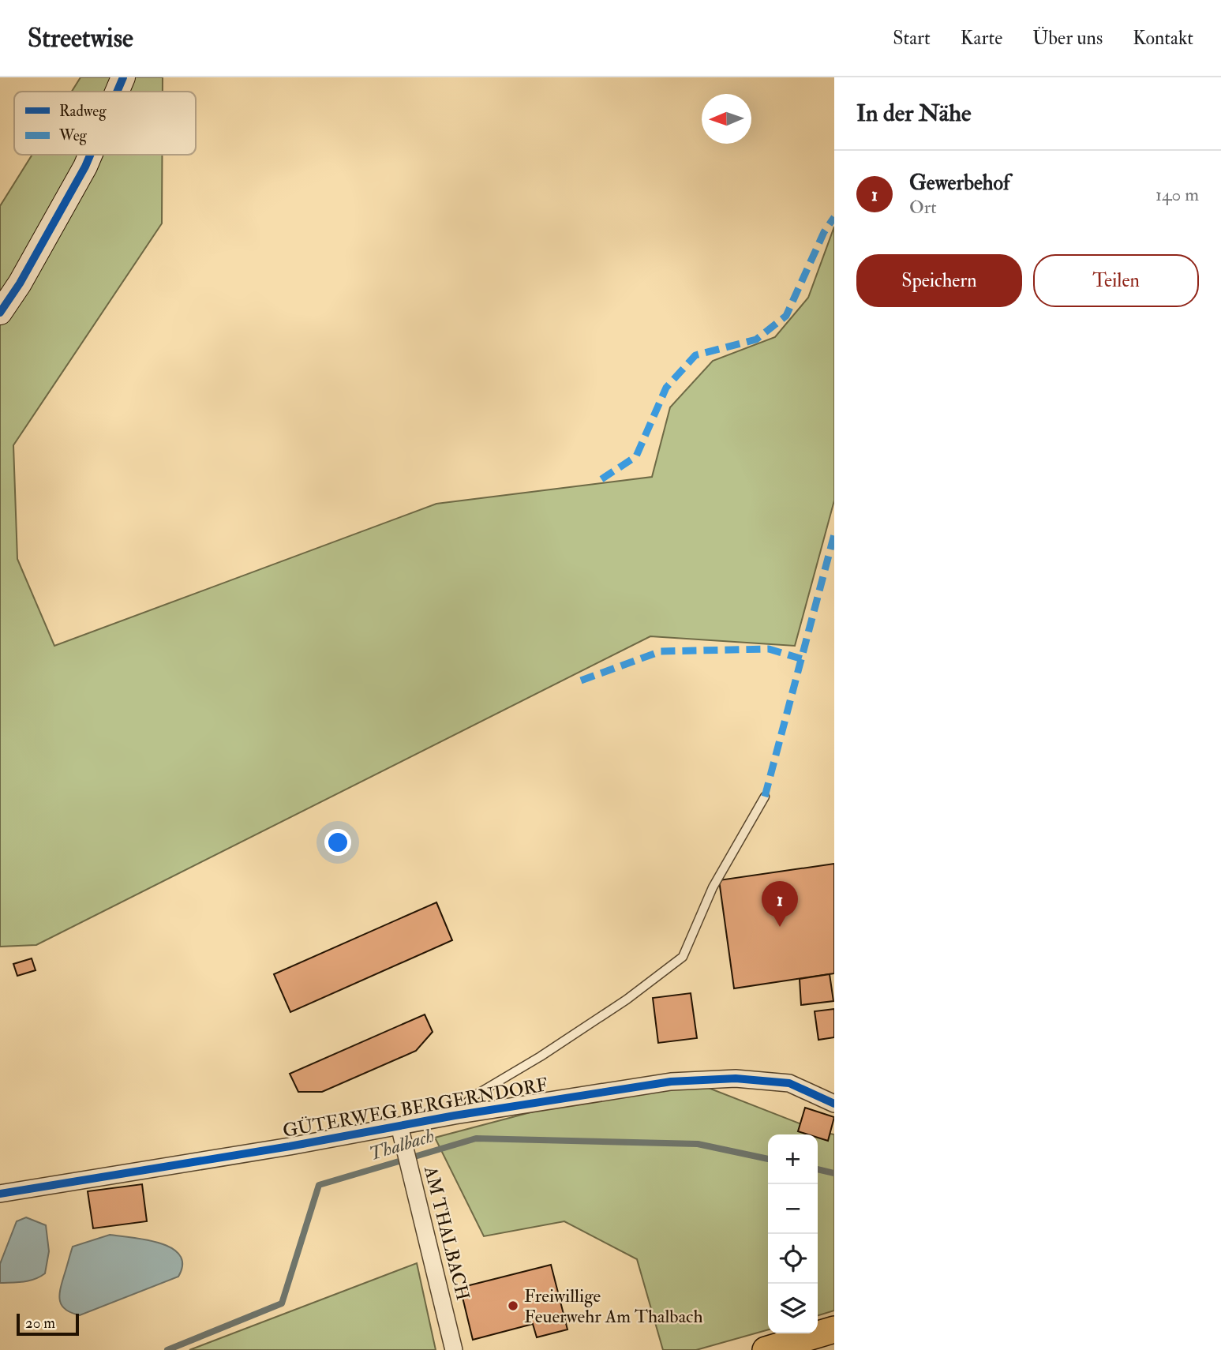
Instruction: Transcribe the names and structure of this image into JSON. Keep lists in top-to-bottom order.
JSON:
{
  "streets": {
    "street": ["GÜTERWEG BERGERNDORF", "AM THALBACH"]
  },
  "crossings": [
    ["GÜTERWEG BERGERNDORF", "AM THALBACH"]
  ],
  "water": ["Thalbach"],
  "places": ["Freiwillige Feuerwehr Am Thalbach"],
  "legend": ["Radweg", "Weg"],
  "scale_bar": "20 m",
  "north": "left",
  "page": {
    "header": "Streetwise",
    "nav": [
      "Start",
      "Karte",
      "Über uns",
      "Kontakt"
    ],
    "heading": "In der Nähe",
    "list": [
      {
        "mark": "1",
        "name": "Gewerbehof",
        "note": "Ort",
        "value": "140 m"
      }
    ],
    "buttons": ["Speichern", "Teilen"],
    "pins": "1",
    "map_buttons": ["+", "−"],
    "scale": "20 m"
  }
}
